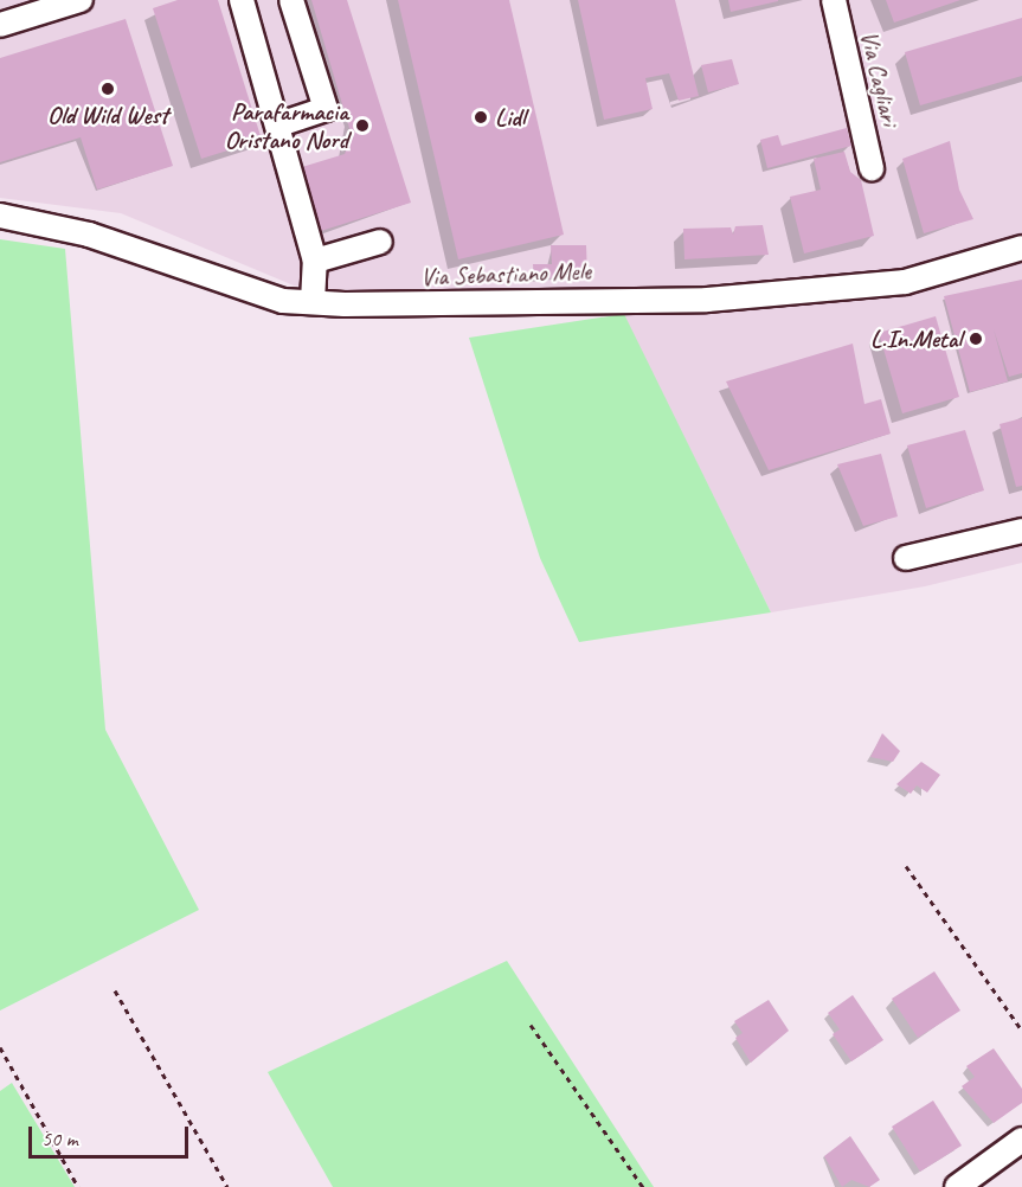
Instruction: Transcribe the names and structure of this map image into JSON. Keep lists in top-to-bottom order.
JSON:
{
  "streets": {
    "street": ["Via Cagliari", "Via Sebastiano Mele"]
  },
  "places": [
    "Old Wild West",
    "Lidl",
    "Parafarmacia Oristano Nord",
    "L.In.Metal"
  ],
  "scale_bar": "50 m"
}
